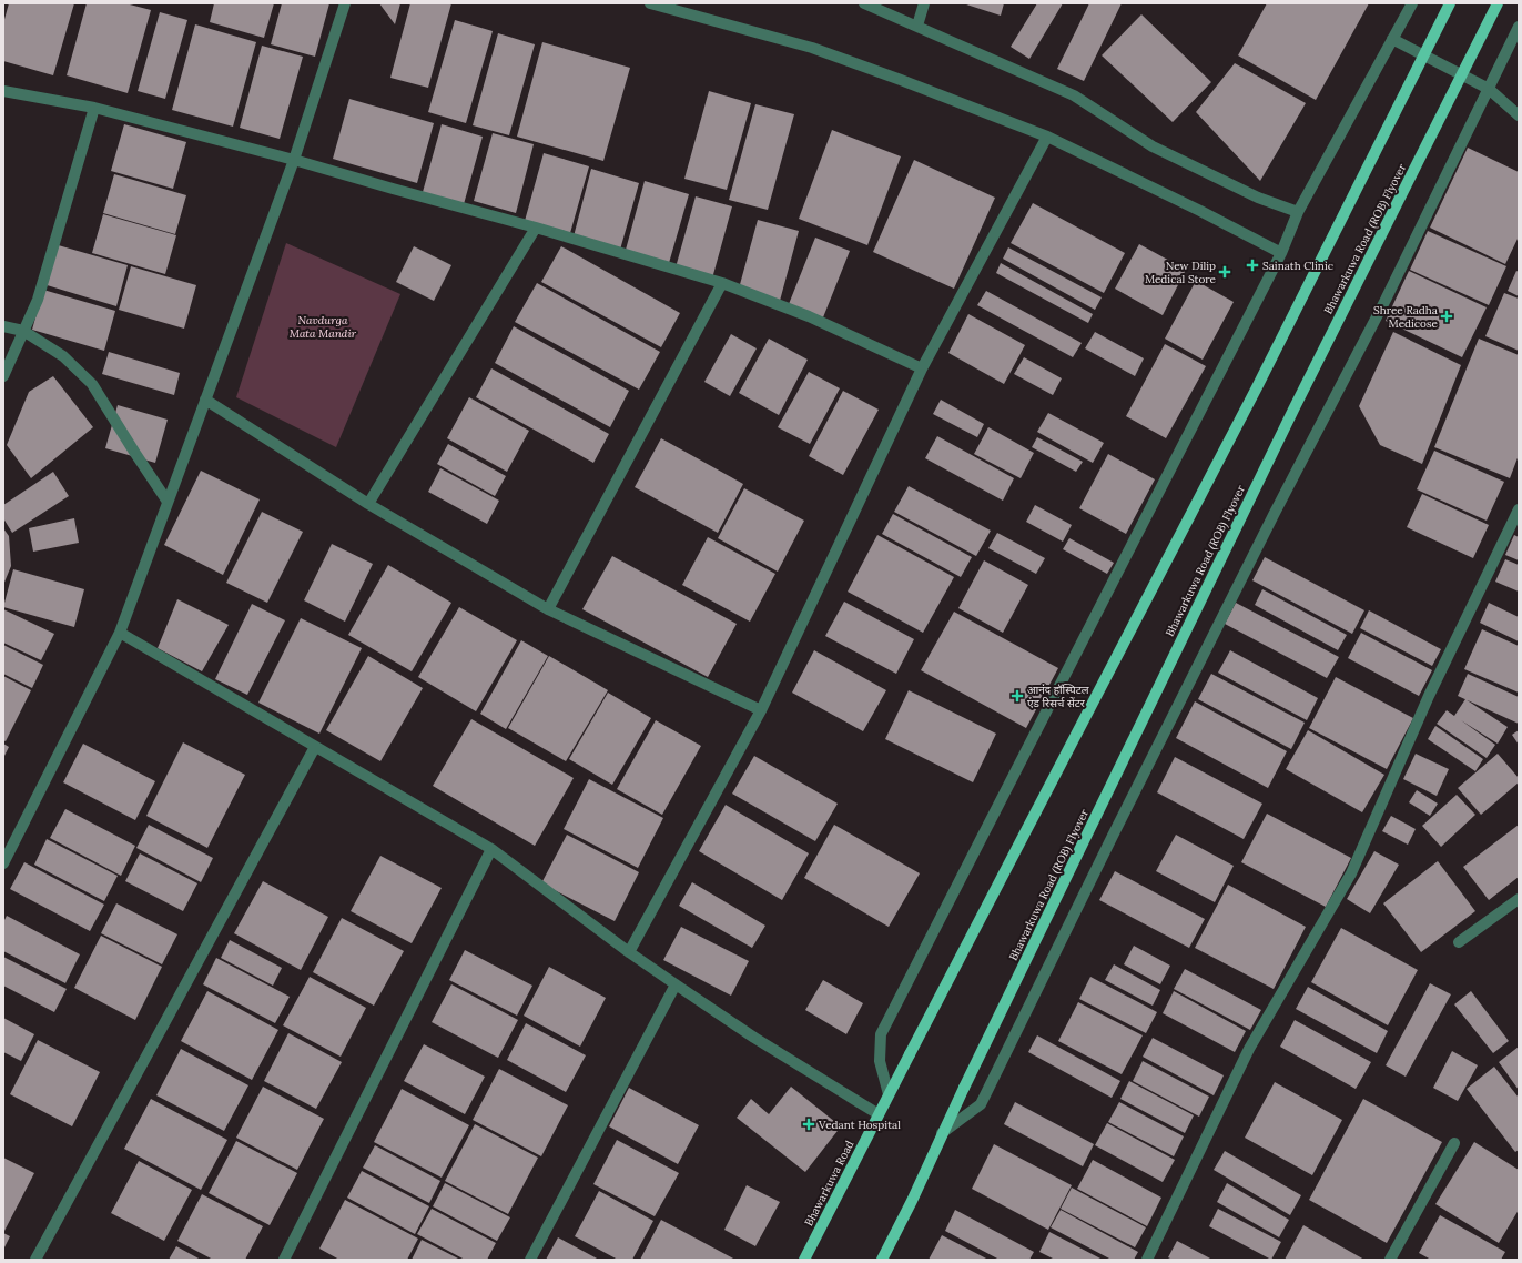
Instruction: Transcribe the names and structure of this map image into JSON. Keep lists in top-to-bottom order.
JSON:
{
  "streets": {
    "main road": ["Bhawarkuwa Road (ROB) Flyover", "Bhawarkuwa Road"]
  },
  "parks": ["Navdurga Mata Mandir"],
  "places": {
    "health": [
      "Sainath Clinic",
      "New Dilip Medical Store",
      "Shree Radha Medicose",
      "आनंद हॉस्पिटल एंड रिसर्च सेंटर",
      "Vedant Hospital"
    ]
  }
}
